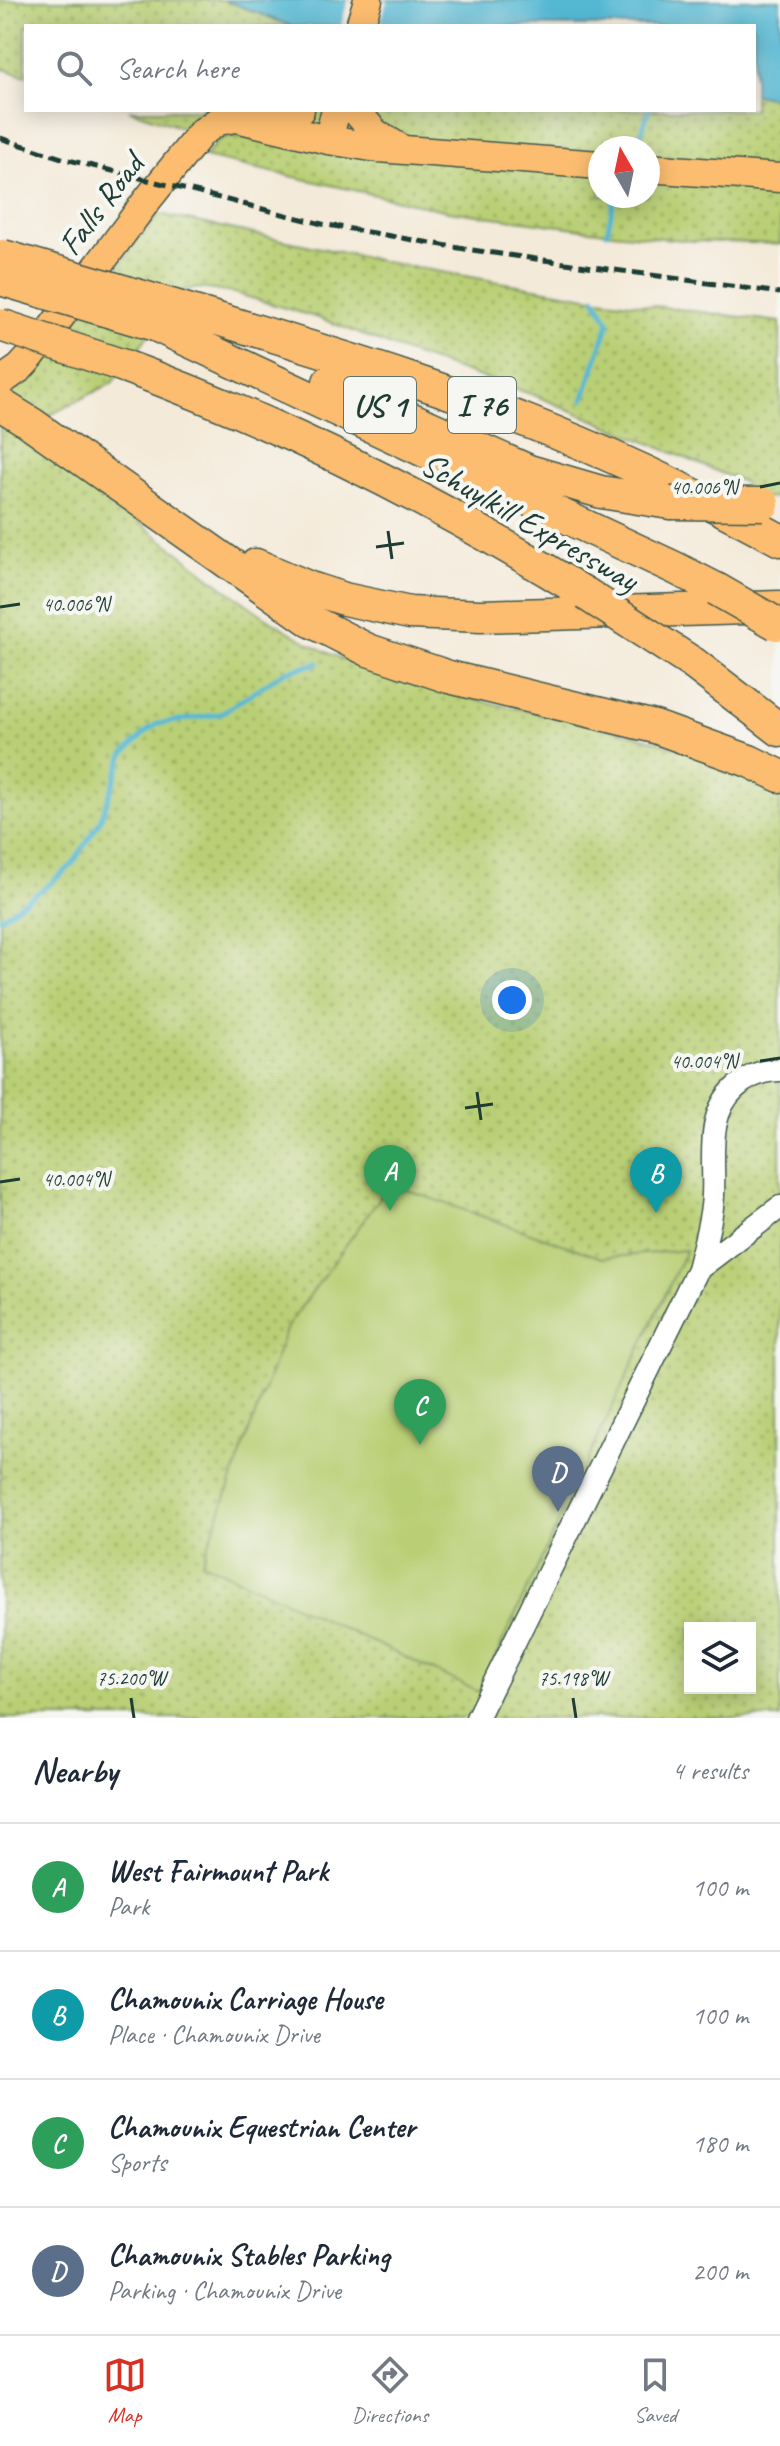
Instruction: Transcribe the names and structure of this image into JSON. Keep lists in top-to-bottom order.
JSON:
{
  "streets": {
    "highway": ["US 1", "I 76", "Schuylkill Expressway"],
    "main road": ["Falls Road"]
  },
  "crossings": [
    ["US 1", "I 76"]
  ],
  "north": "top",
  "page": {
    "search": "Search here",
    "pins": [
      "A",
      "B",
      "C",
      "D"
    ],
    "heading": ["Nearby", "4 results"],
    "list": [
      {
        "mark": "A",
        "name": "West Fairmount Park",
        "note": "Park",
        "value": "100 m"
      },
      {
        "mark": "B",
        "name": "Chamounix Carriage House",
        "note": "Place · Chamounix Drive",
        "value": "100 m"
      },
      {
        "mark": "C",
        "name": "Chamounix Equestrian Center",
        "note": "Sports",
        "value": "180 m"
      },
      {
        "mark": "D",
        "name": "Chamounix Stables Parking",
        "note": "Parking · Chamounix Drive",
        "value": "200 m"
      }
    ],
    "nav": ["Map", "Directions", "Saved"]
  },
  "coordinates": [
    "40.006°N",
    "40.004°N",
    "75.200°W",
    "75.198°W"
  ]
}
